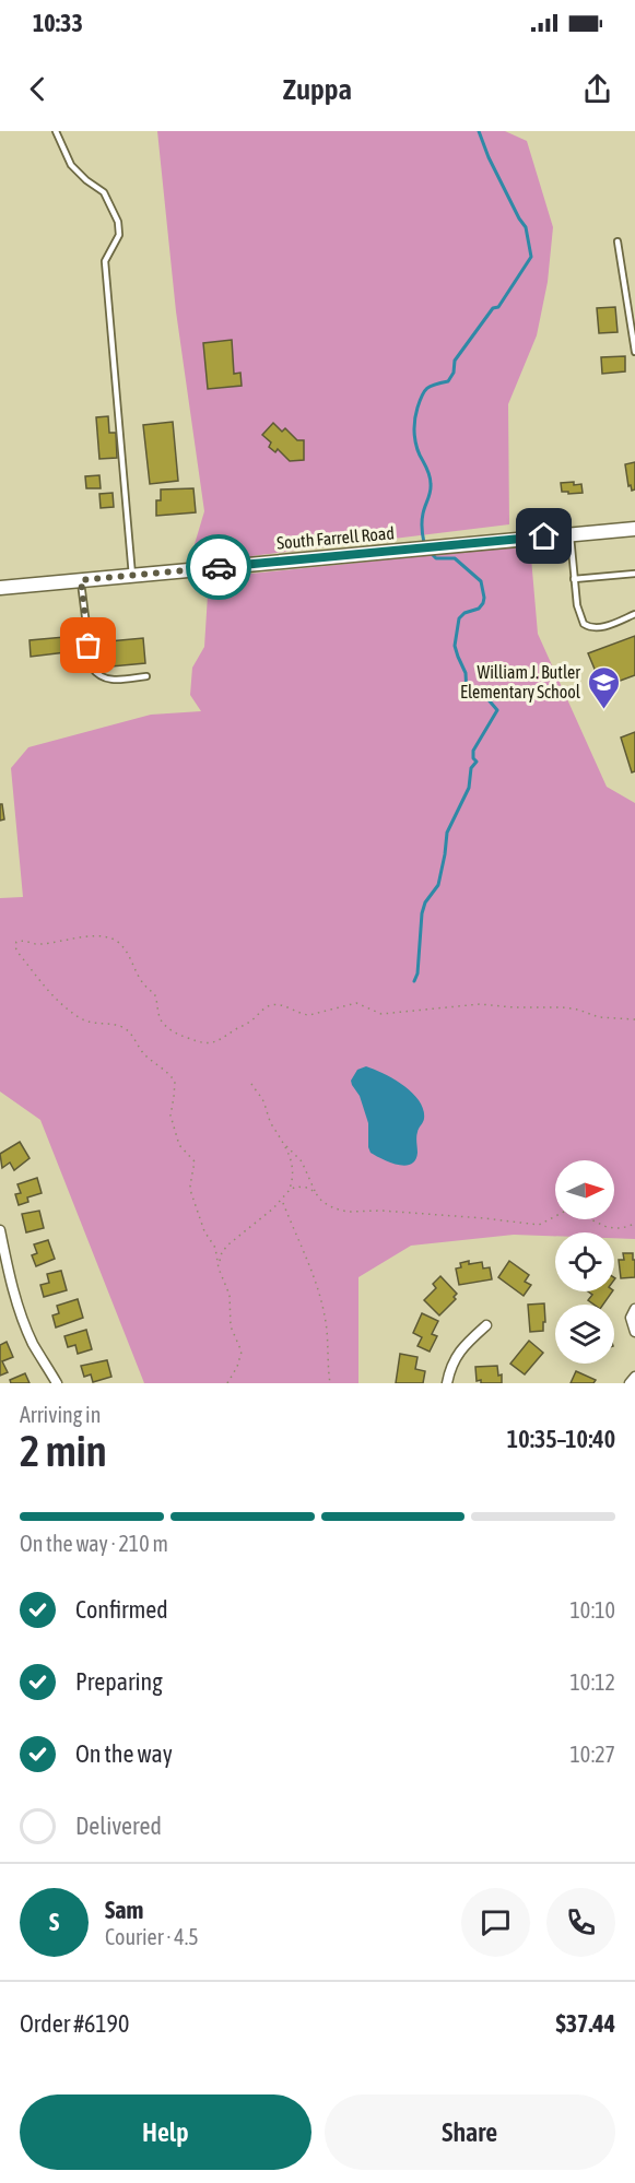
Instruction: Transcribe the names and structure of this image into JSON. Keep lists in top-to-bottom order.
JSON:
{
  "streets": {
    "street": ["South Farrell Road"]
  },
  "places": {
    "school or university": ["William J. Butler Elementary School"]
  },
  "north": "right",
  "page": {
    "status": "10:33",
    "header": "Zuppa",
    "heading": ["2 min", "Arriving in", "10:35–10:40"],
    "panel": [
      "Sam",
      "Courier · 4.5",
      "Order #6190",
      "$37.44"
    ],
    "bar": "On the way · 210 m",
    "list": [
      ["Confirmed", "10:10"],
      ["Preparing", "10:12"],
      ["On the way", "10:27"],
      "Delivered"
    ],
    "round": "S",
    "buttons": ["Help", "Share"]
  }
}
